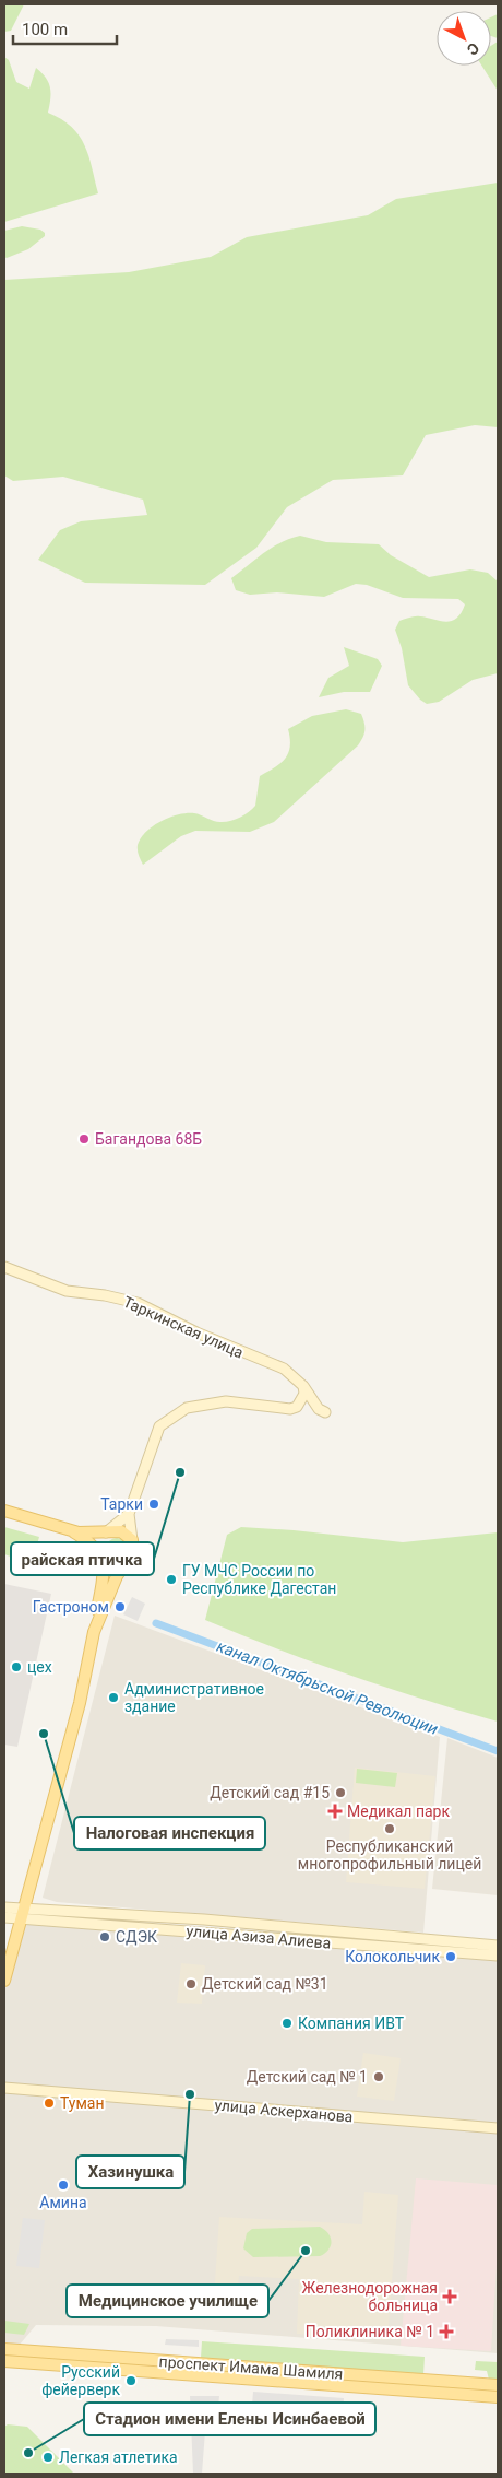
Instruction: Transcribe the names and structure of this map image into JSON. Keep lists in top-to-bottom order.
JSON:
{
  "streets": {
    "main road": [
      "Таркинская улица",
      "улица Азиза Алиева",
      "улица Аскерханова",
      "проспект Имама Шамиля"
    ]
  },
  "water": ["канал Октябрьской Революции"],
  "places": {
    "other": [
      "Багандова 68Б",
      "райская птичка",
      "Тарки",
      "ГУ МЧС России по Республике Дагестан",
      "Гастроном",
      "цех",
      "Административное здание",
      "Налоговая инспекция",
      "Детский сад #15",
      "Республиканский многопрофильный лицей",
      "СДЭК",
      "Колокольчик",
      "Детский сад №31",
      "Компания ИВТ",
      "Детский сад № 1",
      "Хазинушка",
      "Туман",
      "Амина",
      "Медицинское училище",
      "Русский фейерверк",
      "Стадион имени Елены Исинбаевой",
      "Легкая атлетика"
    ],
    "health": ["Медикал парк", "Железнодорожная больница", "Поликлиника № 1"]
  },
  "scale_bar": "100 m",
  "north": "bottom right"
}
